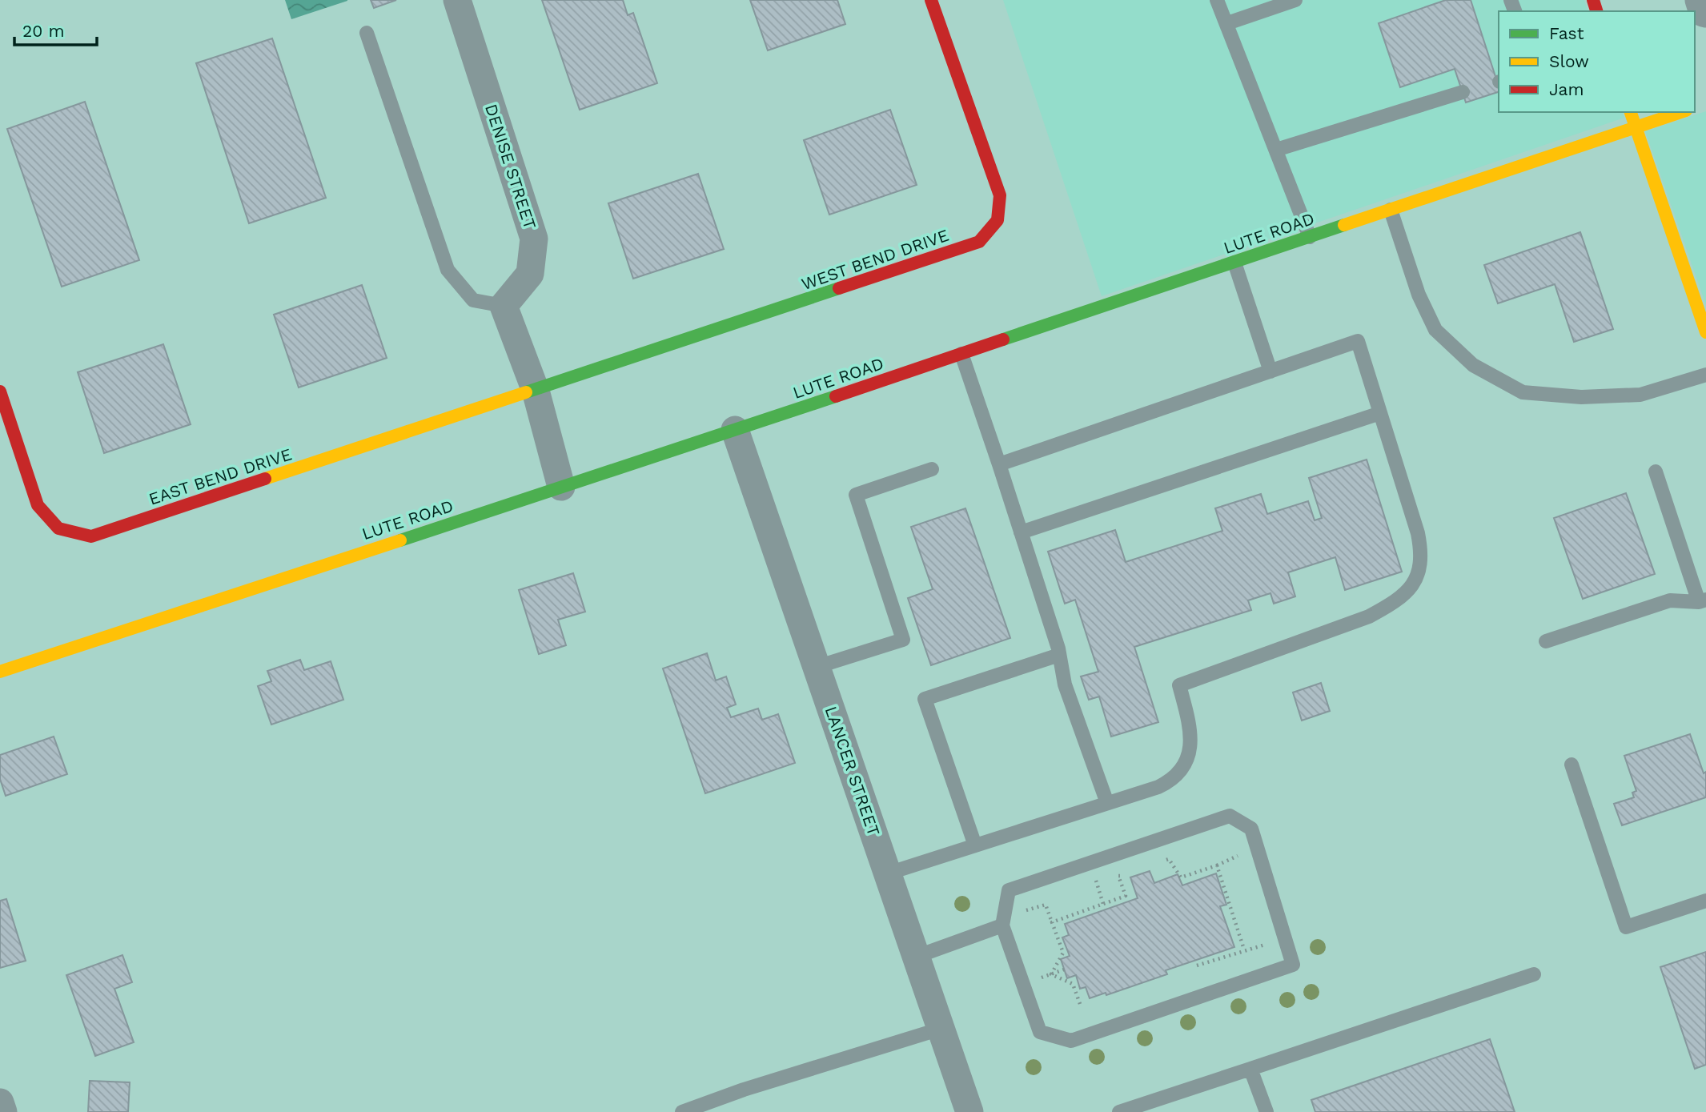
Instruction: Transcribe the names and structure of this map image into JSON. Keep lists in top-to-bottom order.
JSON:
{
  "streets": {
    "street": [
      "DENISE STREET",
      "LUTE ROAD",
      "WEST BEND DRIVE",
      "EAST BEND DRIVE",
      "LANCER STREET"
    ]
  },
  "crossings": [
    ["LUTE ROAD", "LANCER STREET"],
    ["WEST BEND DRIVE", "EAST BEND DRIVE"]
  ],
  "legend": ["Fast", "Slow", "Jam"],
  "scale_bar": "20 m"
}
